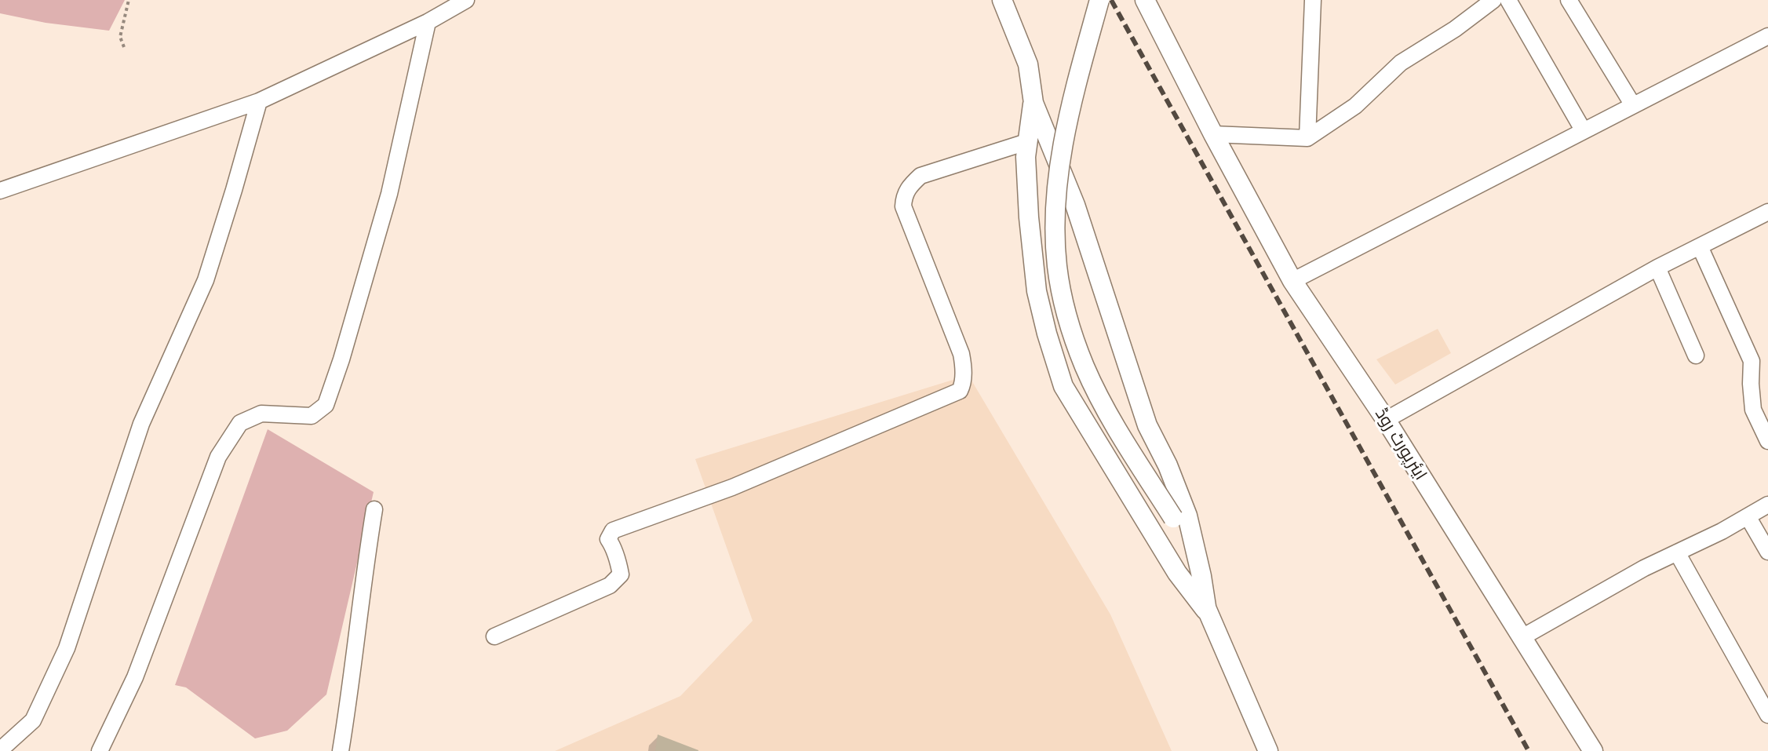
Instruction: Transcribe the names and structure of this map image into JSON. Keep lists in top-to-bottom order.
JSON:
{
  "streets": {
    "main road": ["ایئرپورٹ روڈ"]
  }
}
